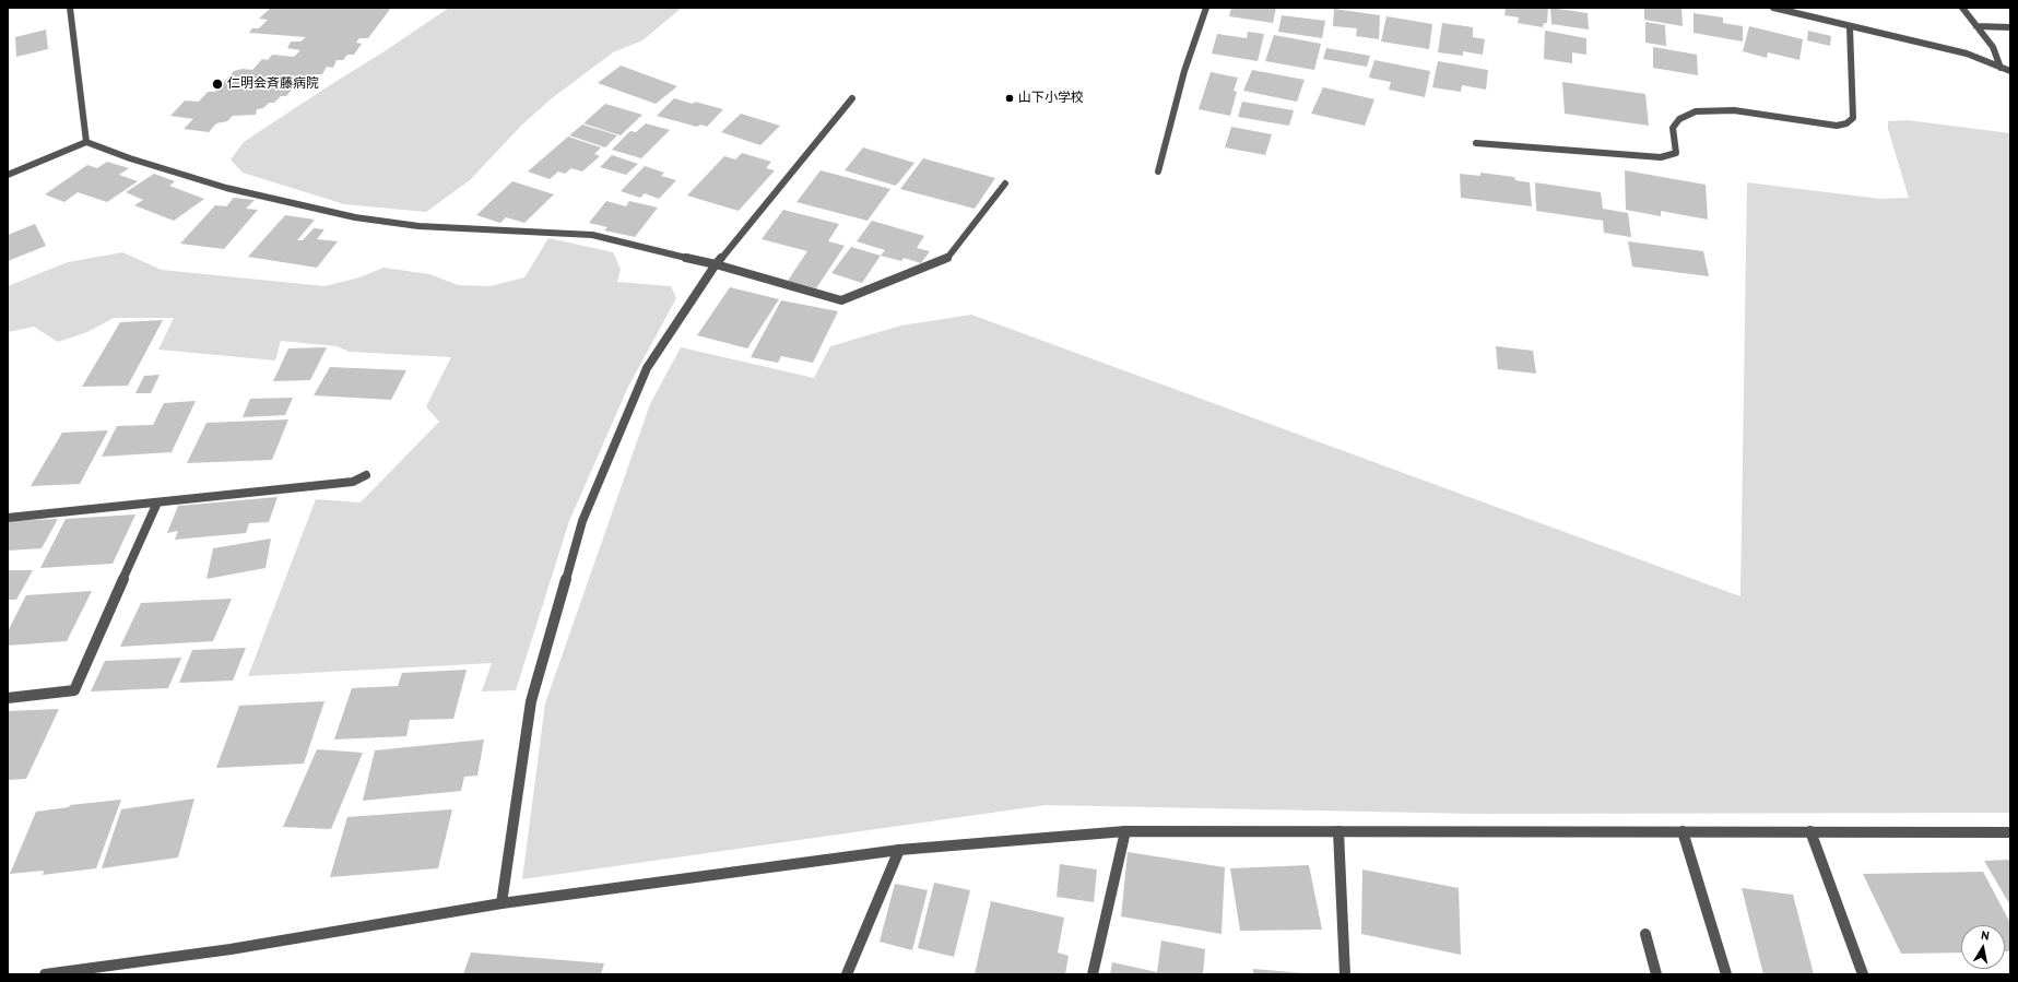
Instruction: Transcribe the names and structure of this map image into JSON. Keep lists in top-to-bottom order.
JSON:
{
  "places": ["仁明会斉藤病院", "山下小学校"],
  "north": "top"
}
